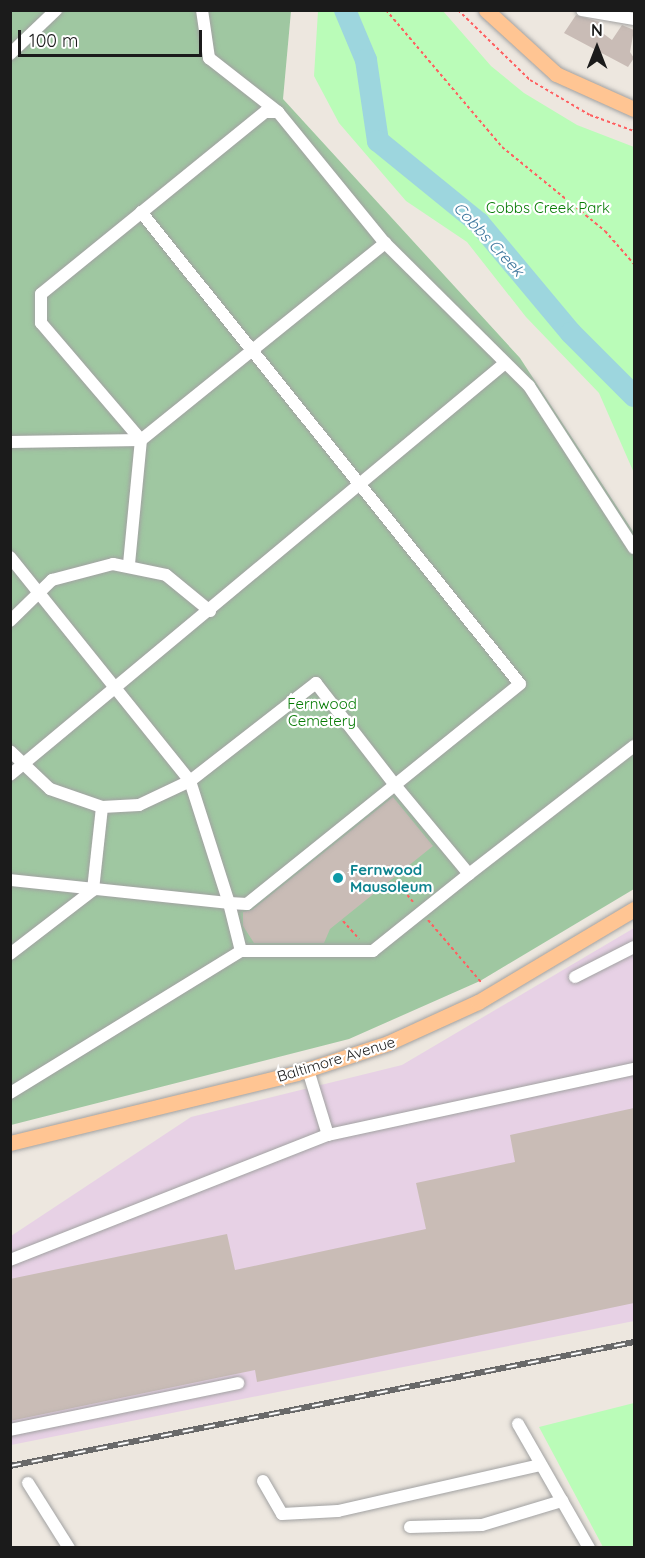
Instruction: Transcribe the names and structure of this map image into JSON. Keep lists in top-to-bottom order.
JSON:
{
  "streets": {
    "main road": ["Baltimore Avenue"]
  },
  "water": ["Cobbs Creek"],
  "parks": ["Cobbs Creek Park", "Fernwood Cemetery"],
  "places": ["Fernwood Mausoleum"],
  "scale_bar": "100 m",
  "north": "top"
}
